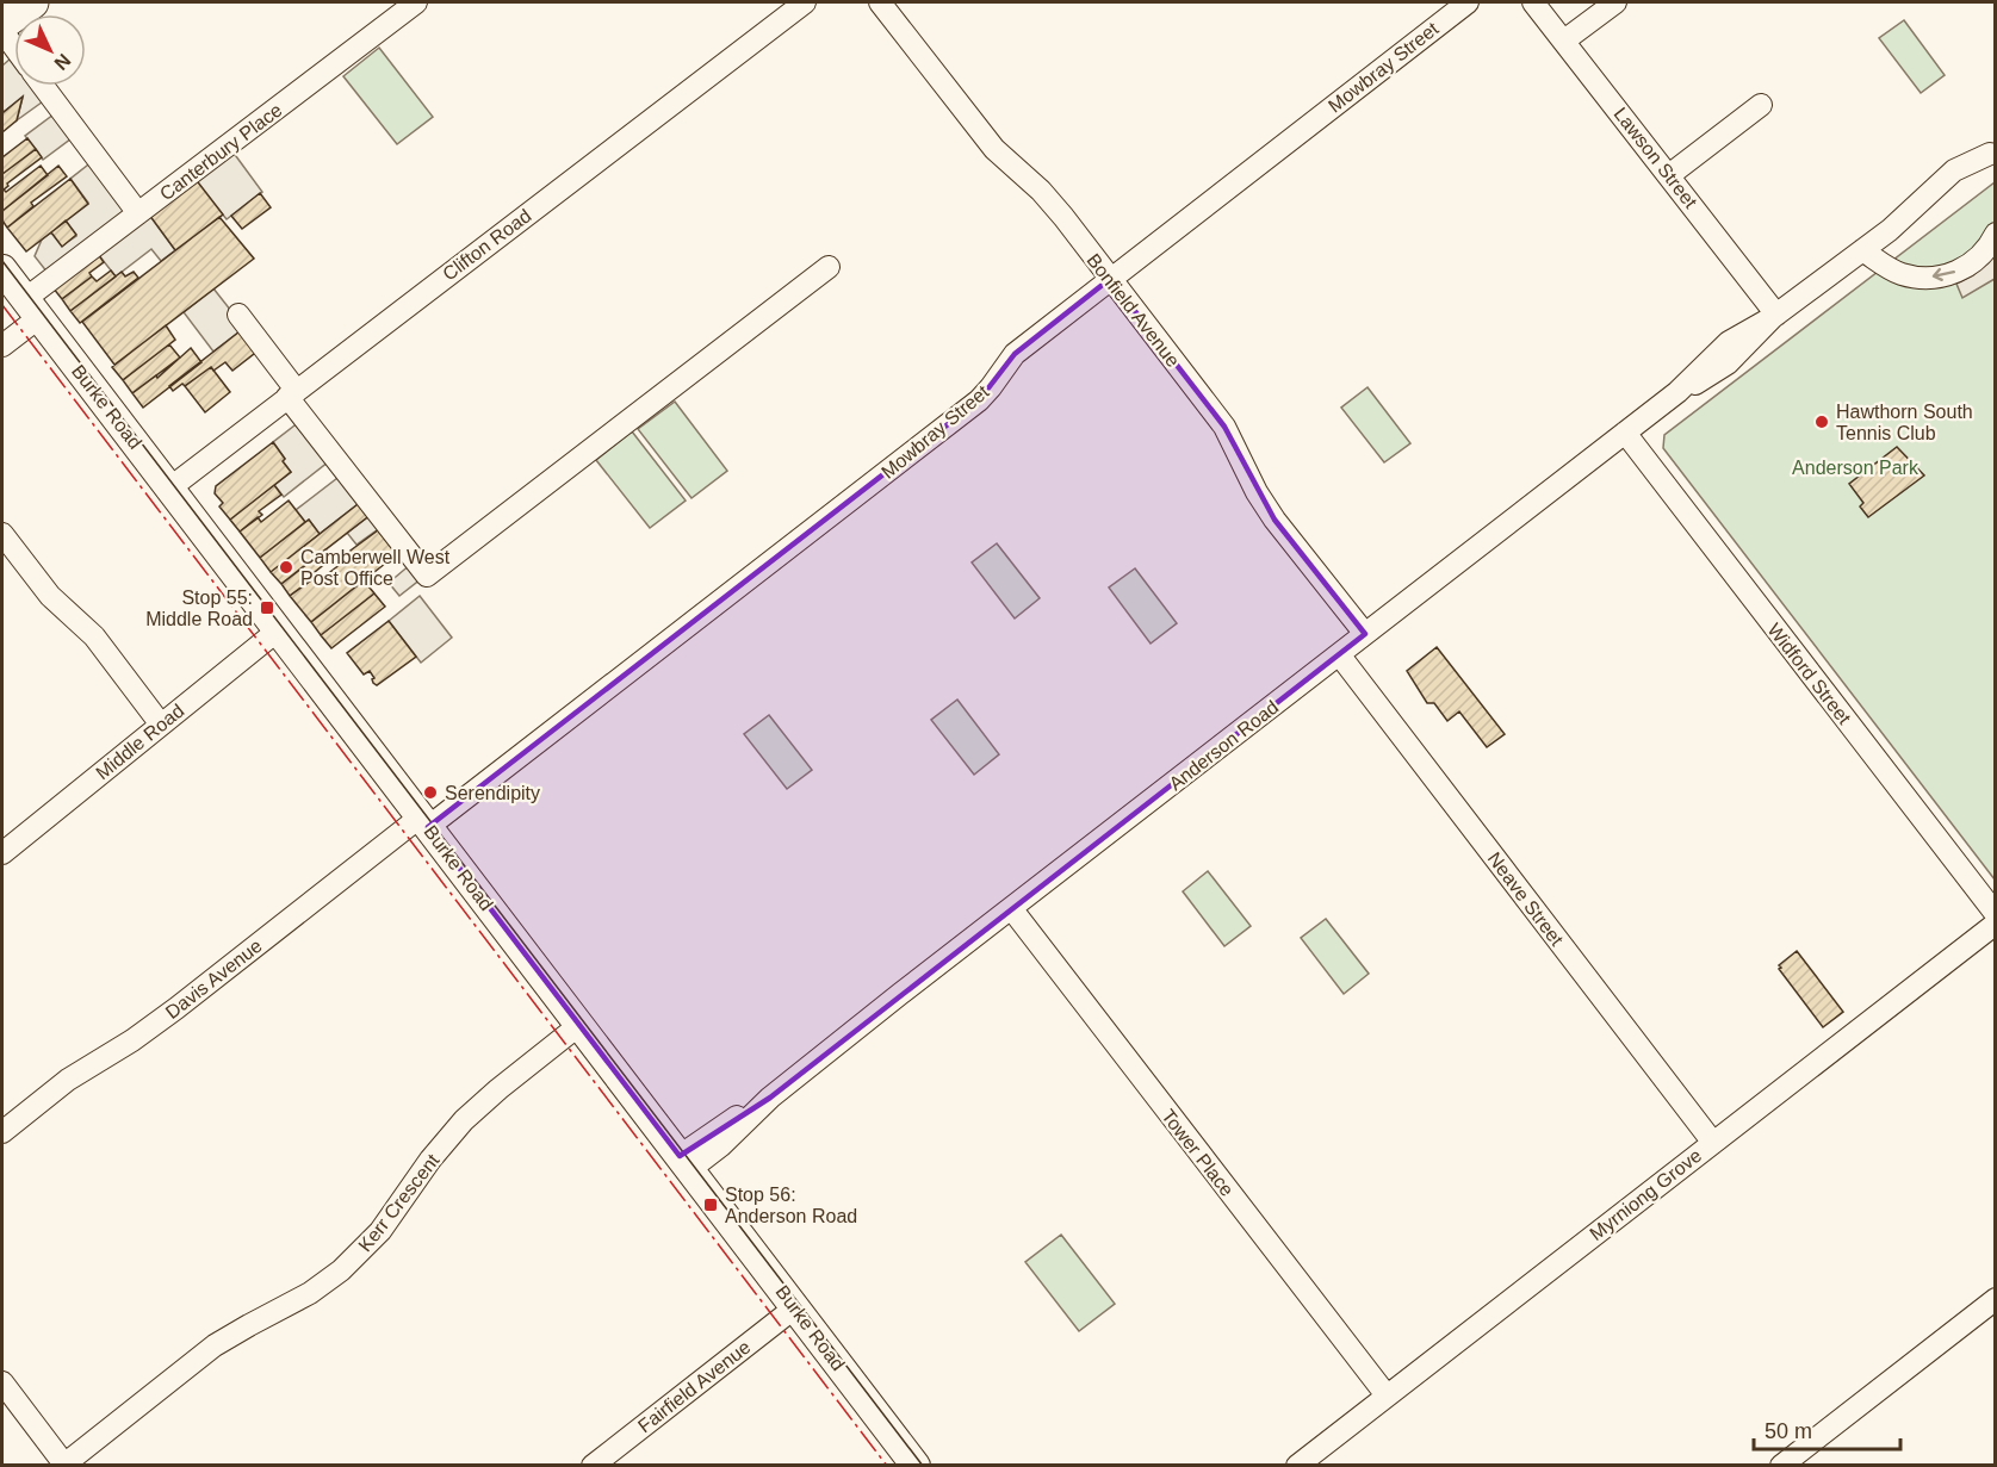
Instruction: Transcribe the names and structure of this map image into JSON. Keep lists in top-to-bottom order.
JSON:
{
  "streets": {
    "main road": ["Burke Road"],
    "street": [
      "Mowbray Street",
      "Canterbury Place",
      "Lawson Street",
      "Clifton Road",
      "Bonfield Avenue",
      "Widford Street",
      "Middle Road",
      "Anderson Road",
      "Neave Street",
      "Davis Avenue",
      "Tower Place",
      "Myrniong Grove",
      "Kerr Crescent",
      "Fairfield Avenue"
    ]
  },
  "crossings": [
    ["Mowbray Street", "Bonfield Avenue"],
    ["Mowbray Street", "Burke Road"],
    ["Mowbray Street", "Davis Avenue"],
    ["Canterbury Place", "Burke Road"],
    ["Lawson Street", "Anderson Road"],
    ["Clifton Road", "Burke Road"],
    ["Bonfield Avenue", "Anderson Road"],
    ["Burke Road", "Middle Road"],
    ["Burke Road", "Anderson Road"],
    ["Burke Road", "Davis Avenue"],
    ["Burke Road", "Kerr Crescent"],
    ["Burke Road", "Fairfield Avenue"],
    ["Widford Street", "Anderson Road"],
    ["Anderson Road", "Neave Street"],
    ["Anderson Road", "Tower Place"],
    ["Neave Street", "Myrniong Grove"],
    ["Tower Place", "Myrniong Grove"]
  ],
  "parks": ["Anderson Park"],
  "places": {
    "other": ["Hawthorn South Tennis Club", "Camberwell West Post Office", "Serendipity"],
    "transit": ["Stop 55: Middle Road", "Stop 56: Anderson Road"]
  },
  "scale_bar": "50 m",
  "north": "bottom right"
}
